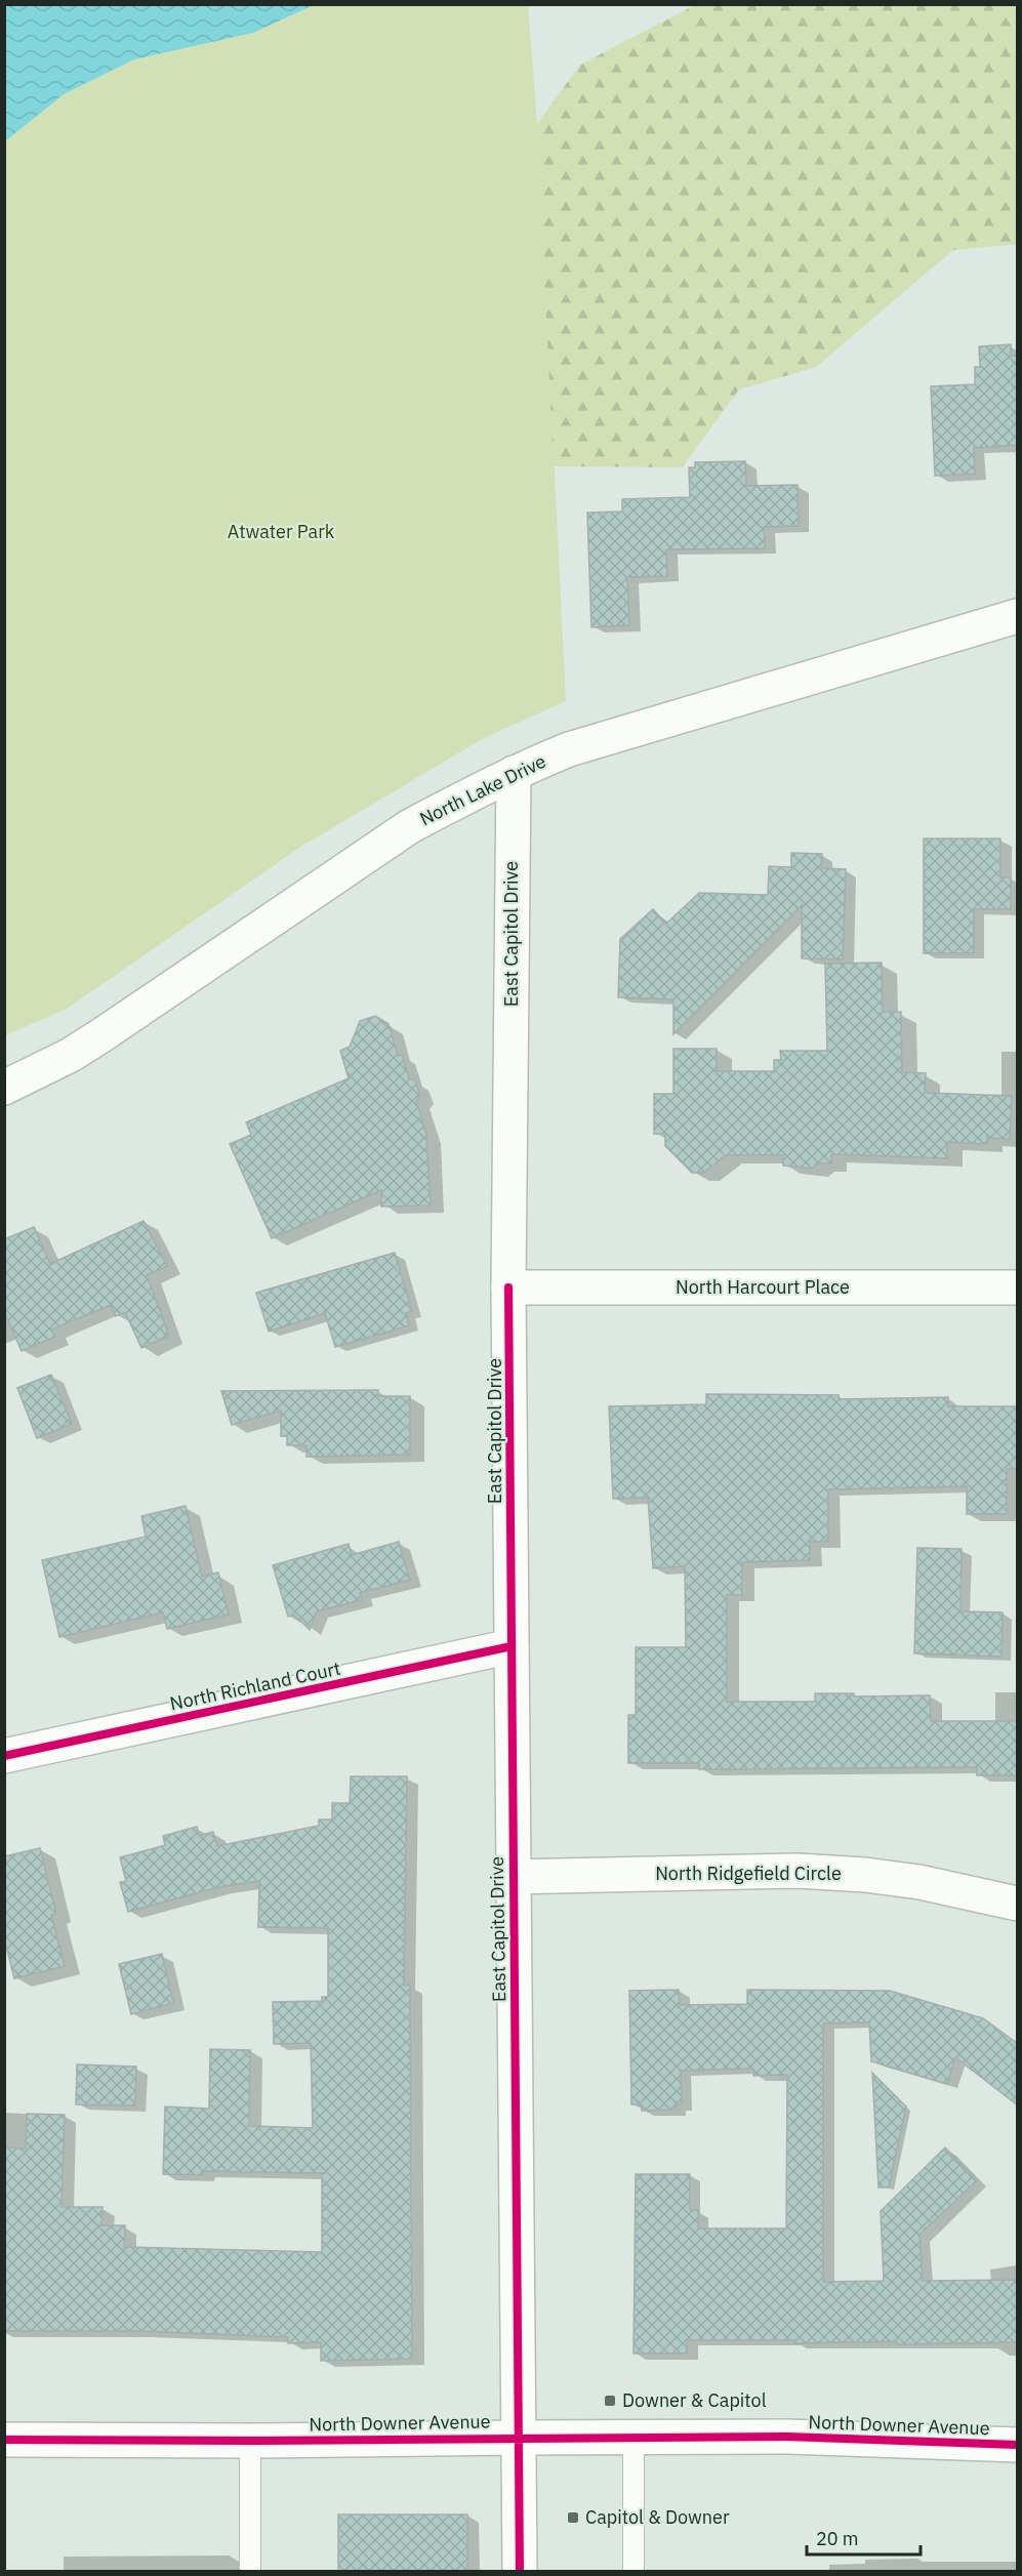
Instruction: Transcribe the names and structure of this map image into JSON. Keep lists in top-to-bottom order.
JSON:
{
  "streets": {
    "main road": [
      "North Lake Drive",
      "East Capitol Drive",
      "North Harcourt Place",
      "North Richland Court",
      "North Ridgefield Circle",
      "North Downer Avenue"
    ]
  },
  "crossings": [
    ["North Lake Drive", "East Capitol Drive"],
    ["East Capitol Drive", "North Harcourt Place"],
    ["East Capitol Drive", "North Richland Court"],
    ["East Capitol Drive", "North Ridgefield Circle"],
    ["East Capitol Drive", "North Downer Avenue"]
  ],
  "parks": ["Atwater Park"],
  "places": {
    "transit": ["Downer & Capitol", "Capitol & Downer"]
  },
  "scale_bar": "20 m"
}
